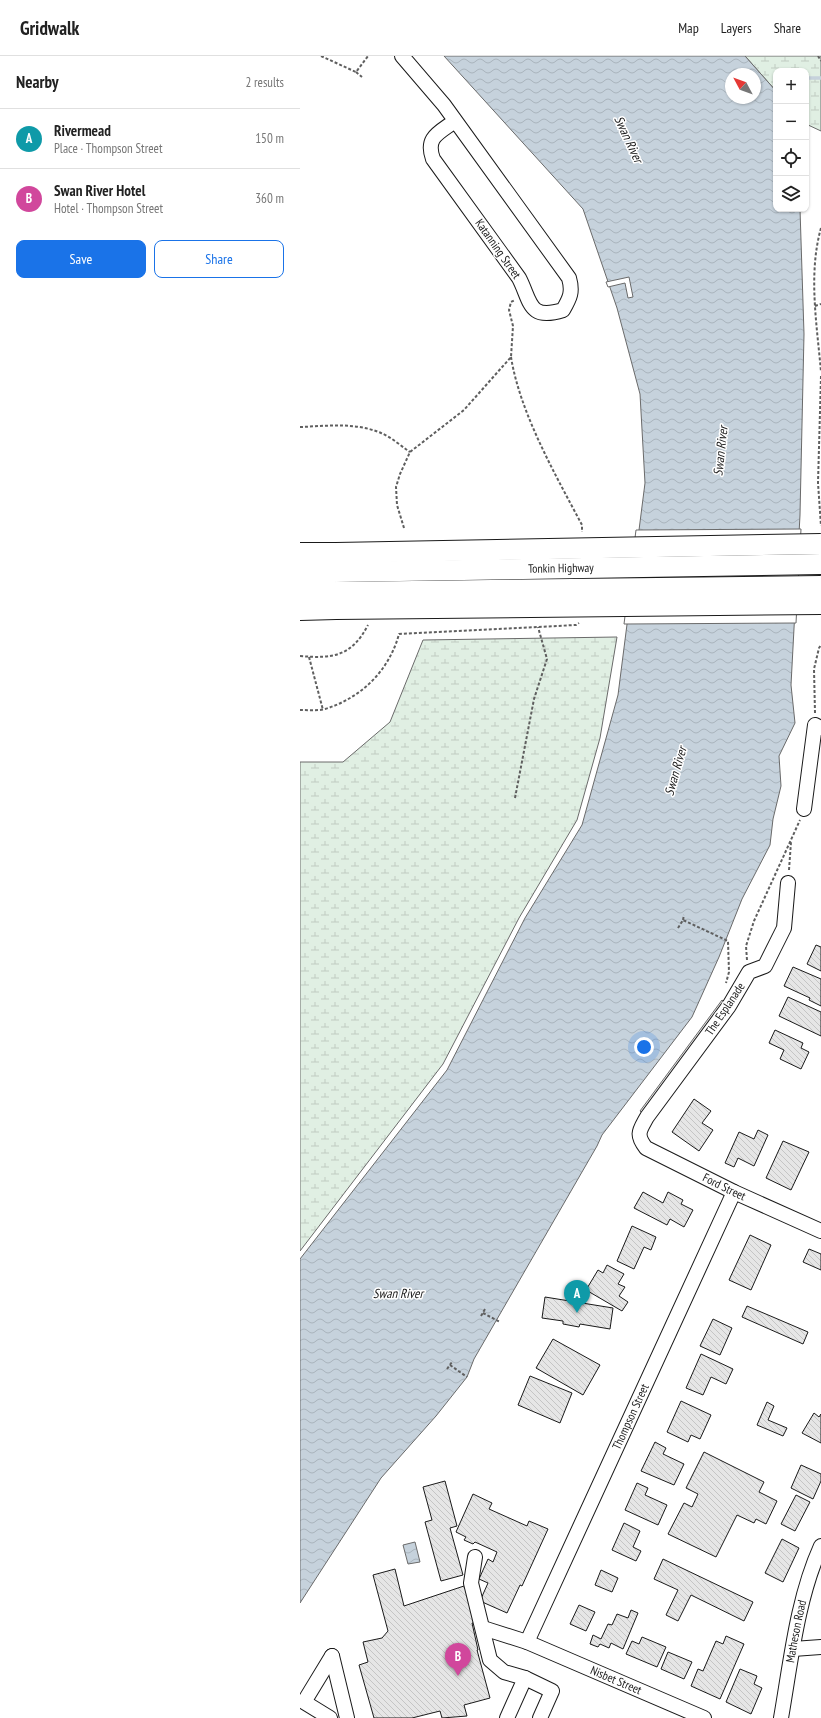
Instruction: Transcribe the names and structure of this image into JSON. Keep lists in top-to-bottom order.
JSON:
{
  "streets": {
    "highway": ["Tonkin Highway"],
    "street": [
      "Katanning Street",
      "The Esplanade",
      "Ford Street",
      "Thompson Street",
      "Matheson Road",
      "Nisbet Street"
    ]
  },
  "crossings": [
    ["The Esplanade", "Ford Street"],
    ["Ford Street", "Thompson Street"],
    ["Thompson Street", "Nisbet Street"]
  ],
  "water": ["Swan River"],
  "north": "top left",
  "page": {
    "header": "Gridwalk",
    "nav": ["Map", "Layers", "Share"],
    "heading": ["Nearby", "2 results"],
    "map_buttons": ["+", "−"],
    "list": [
      {
        "mark": "A",
        "name": "Rivermead",
        "note": "Place · Thompson Street",
        "value": "150 m"
      },
      {
        "mark": "B",
        "name": "Swan River Hotel",
        "note": "Hotel · Thompson Street",
        "value": "360 m"
      }
    ],
    "buttons": ["Save", "Share"],
    "pins": ["A", "B"]
  }
}
